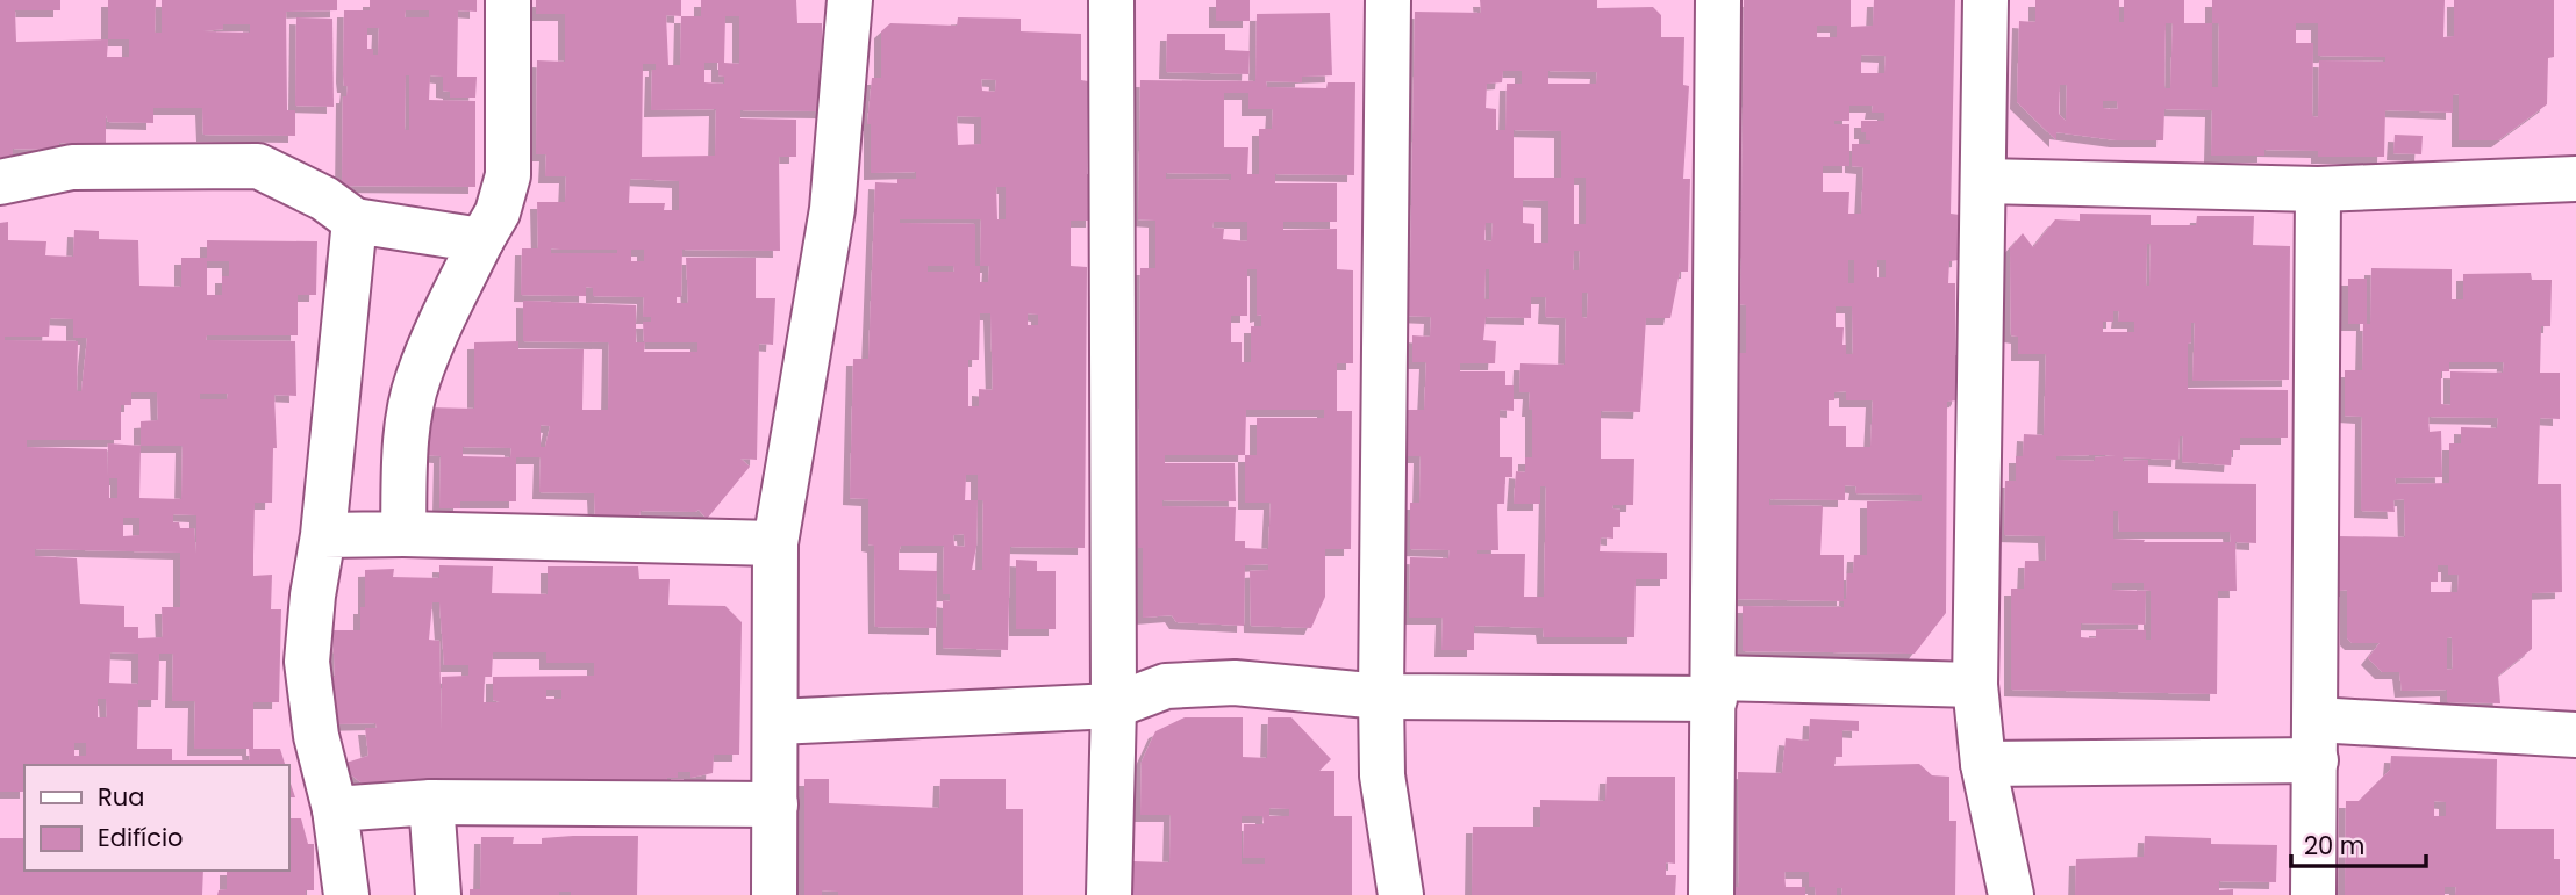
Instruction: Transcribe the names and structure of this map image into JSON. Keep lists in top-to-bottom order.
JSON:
{
  "legend": ["Rua", "Edifício"],
  "scale_bar": "20 m"
}
